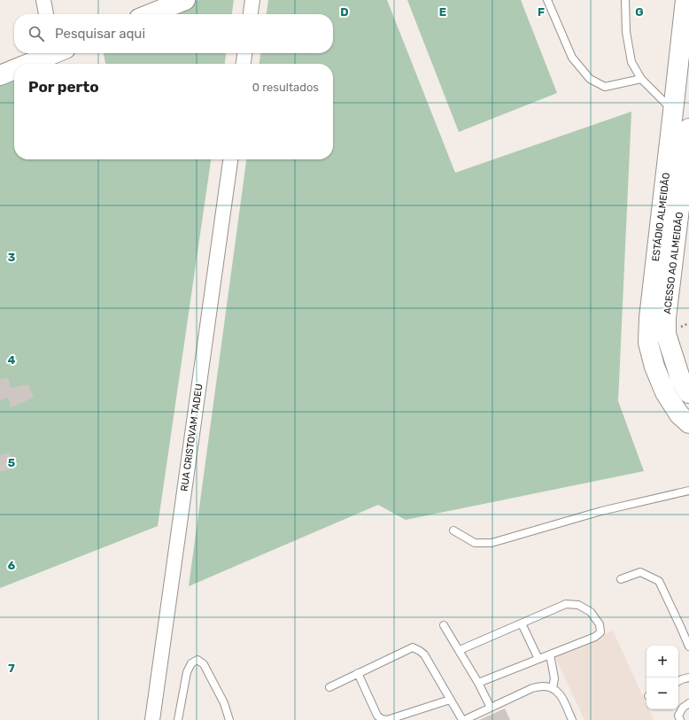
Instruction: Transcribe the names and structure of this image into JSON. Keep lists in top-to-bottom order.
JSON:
{
  "streets": {
    "street": ["ESTÁDIO ALMEIDÃO", "ACESSO AO ALMEIDÃO", "RUA CRISTOVAM TADEU"]
  },
  "page": {
    "search": "Pesquisar aqui",
    "heading": ["Por perto", "0 resultados"],
    "map_buttons": ["+", "−"]
  },
  "grid": {
    "columns": [
      "D",
      "E",
      "F",
      "G"
    ],
    "rows": [
      "3",
      "4",
      "5",
      "6",
      "7"
    ]
  }
}
